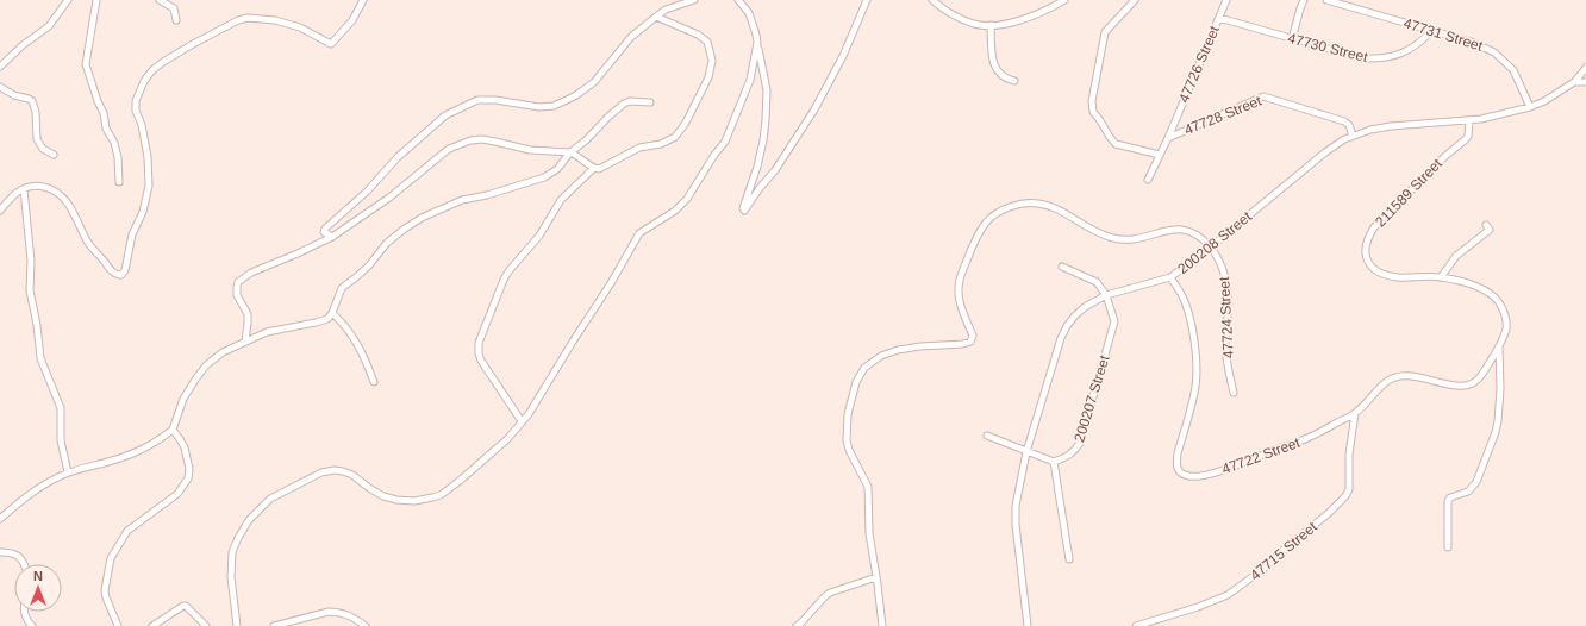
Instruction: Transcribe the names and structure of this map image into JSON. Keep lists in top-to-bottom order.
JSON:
{
  "streets": {
    "street": [
      "47731 Street",
      "47730 Street",
      "47726 Street",
      "47728 Street",
      "211589 Street",
      "200208 Street",
      "47724 Street",
      "200207 Street",
      "47722 Street",
      "47715 Street"
    ]
  },
  "crossings": [
    ["47731 Street", "47730 Street"],
    ["47731 Street", "200208 Street"],
    ["47730 Street", "47726 Street"],
    ["47726 Street", "47728 Street"],
    ["47728 Street", "200208 Street"],
    ["211589 Street", "200208 Street"],
    ["211589 Street", "47722 Street"],
    ["200208 Street", "47724 Street"],
    ["200208 Street", "200207 Street"],
    ["200208 Street", "47722 Street"],
    ["47722 Street", "47715 Street"]
  ],
  "north": "top"
}
